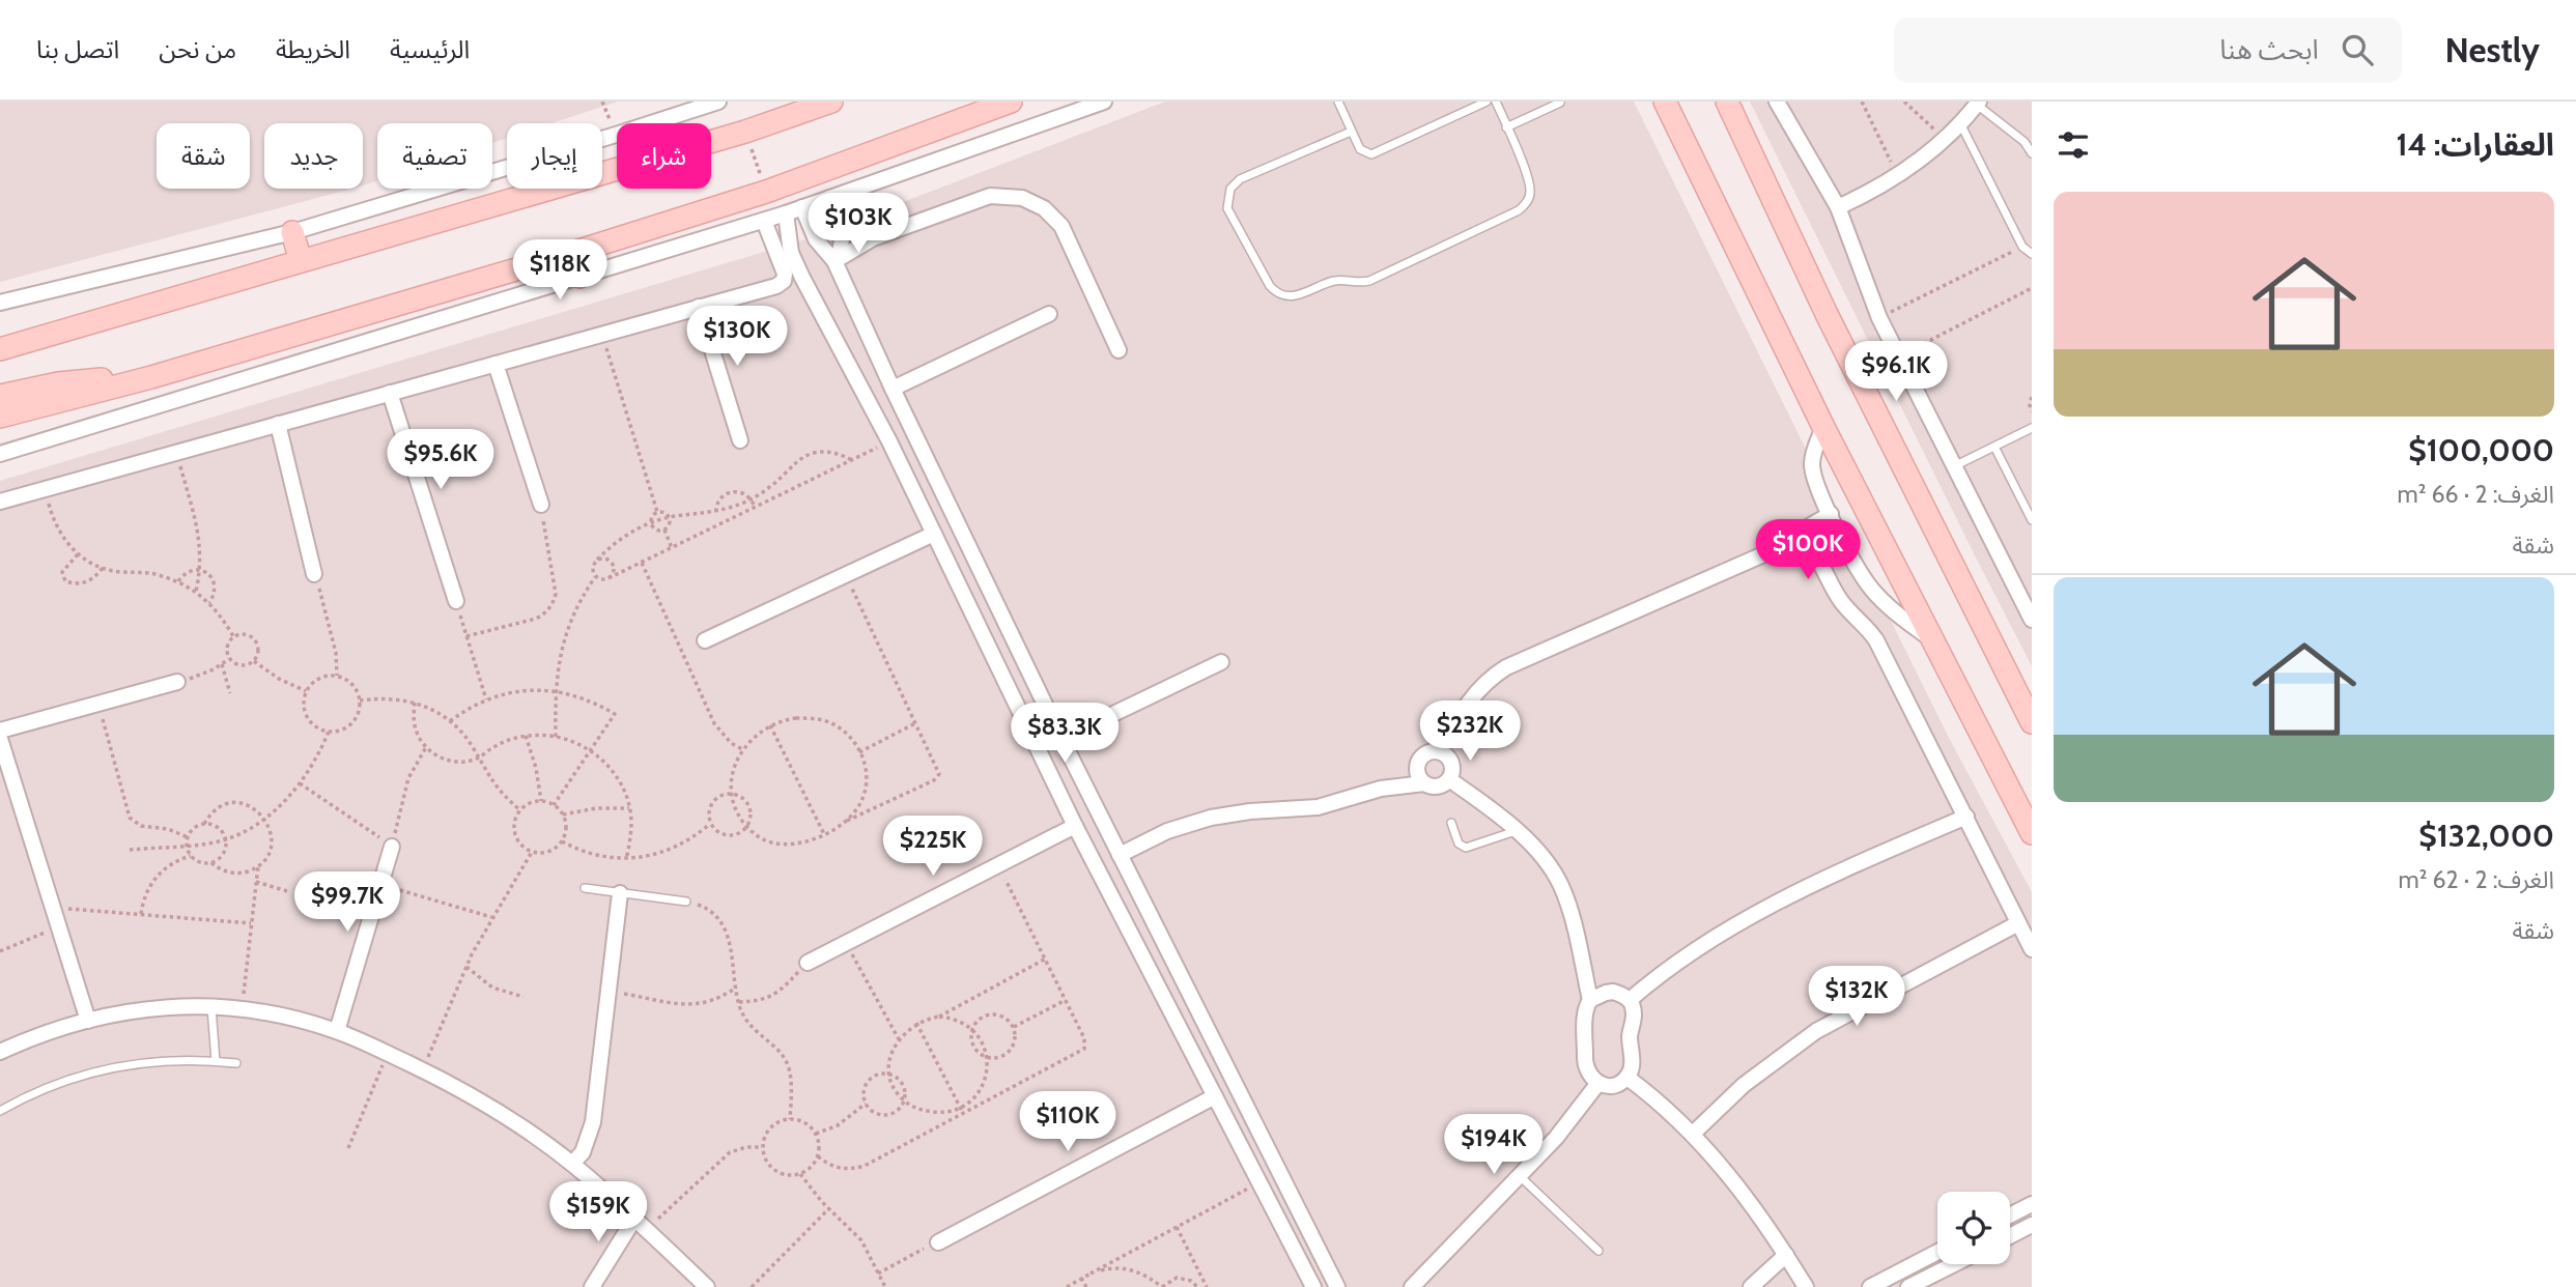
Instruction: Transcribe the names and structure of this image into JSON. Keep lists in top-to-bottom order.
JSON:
{
  "page": {
    "header": "Nestly",
    "search": "ابحث هنا",
    "nav": [
      "الرئيسية",
      "الخريطة",
      "من نحن",
      "اتصل بنا"
    ],
    "heading": "العقارات: 14",
    "chip": [
      "شراء",
      "إيجار",
      "تصفية",
      "جديد",
      "شقة"
    ],
    "list": [
      {
        "name": "$100,000",
        "note": "الغرف: 2 · 66 m² · شقة"
      },
      {
        "name": "$132,000",
        "note": "الغرف: 2 · 62 m² · شقة"
      }
    ],
    "price": [
      "$103K",
      "$118K",
      "$130K",
      "$96.1K",
      "$95.6K",
      "$100K",
      "$232K",
      "$83.3K",
      "$225K",
      "$99.7K",
      "$132K",
      "$110K",
      "$194K",
      "$159K"
    ]
  }
}
